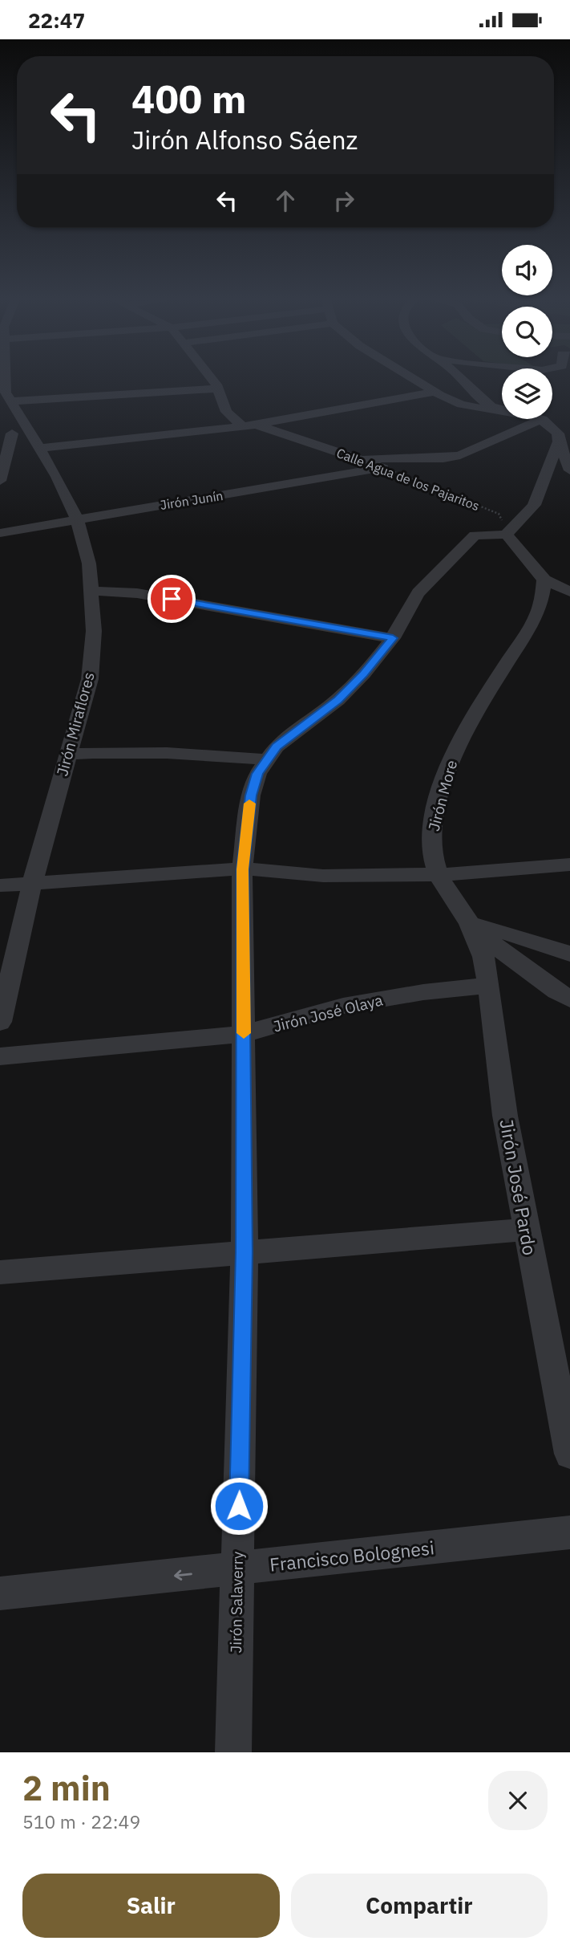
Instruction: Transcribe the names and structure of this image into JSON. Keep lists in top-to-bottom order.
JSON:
{
  "streets": {
    "street": [
      "Calle Agua de los Pajaritos",
      "Jirón Junín",
      "Jirón Miraflores",
      "Jirón More",
      "Jirón José Olaya",
      "Jirón José Pardo",
      "Francisco Bolognesi",
      "Jirón Salaverry"
    ]
  },
  "crossings": [
    ["Calle Agua de los Pajaritos", "Jirón Junín"],
    ["Calle Agua de los Pajaritos", "Jirón Salaverry"],
    ["Jirón Junín", "Jirón Miraflores"],
    ["Jirón More", "Jirón José Pardo"],
    ["Jirón José Olaya", "Jirón José Pardo"],
    ["Jirón José Olaya", "Jirón Salaverry"],
    ["Francisco Bolognesi", "Jirón Salaverry"]
  ],
  "one_way": ["Francisco Bolognesi"],
  "page": {
    "status": "22:47",
    "turn": ["400 m", "Jirón Alfonso Sáenz"],
    "heading": ["2 min", "510 m · 22:49"],
    "buttons": ["Salir", "Compartir"]
  }
}
